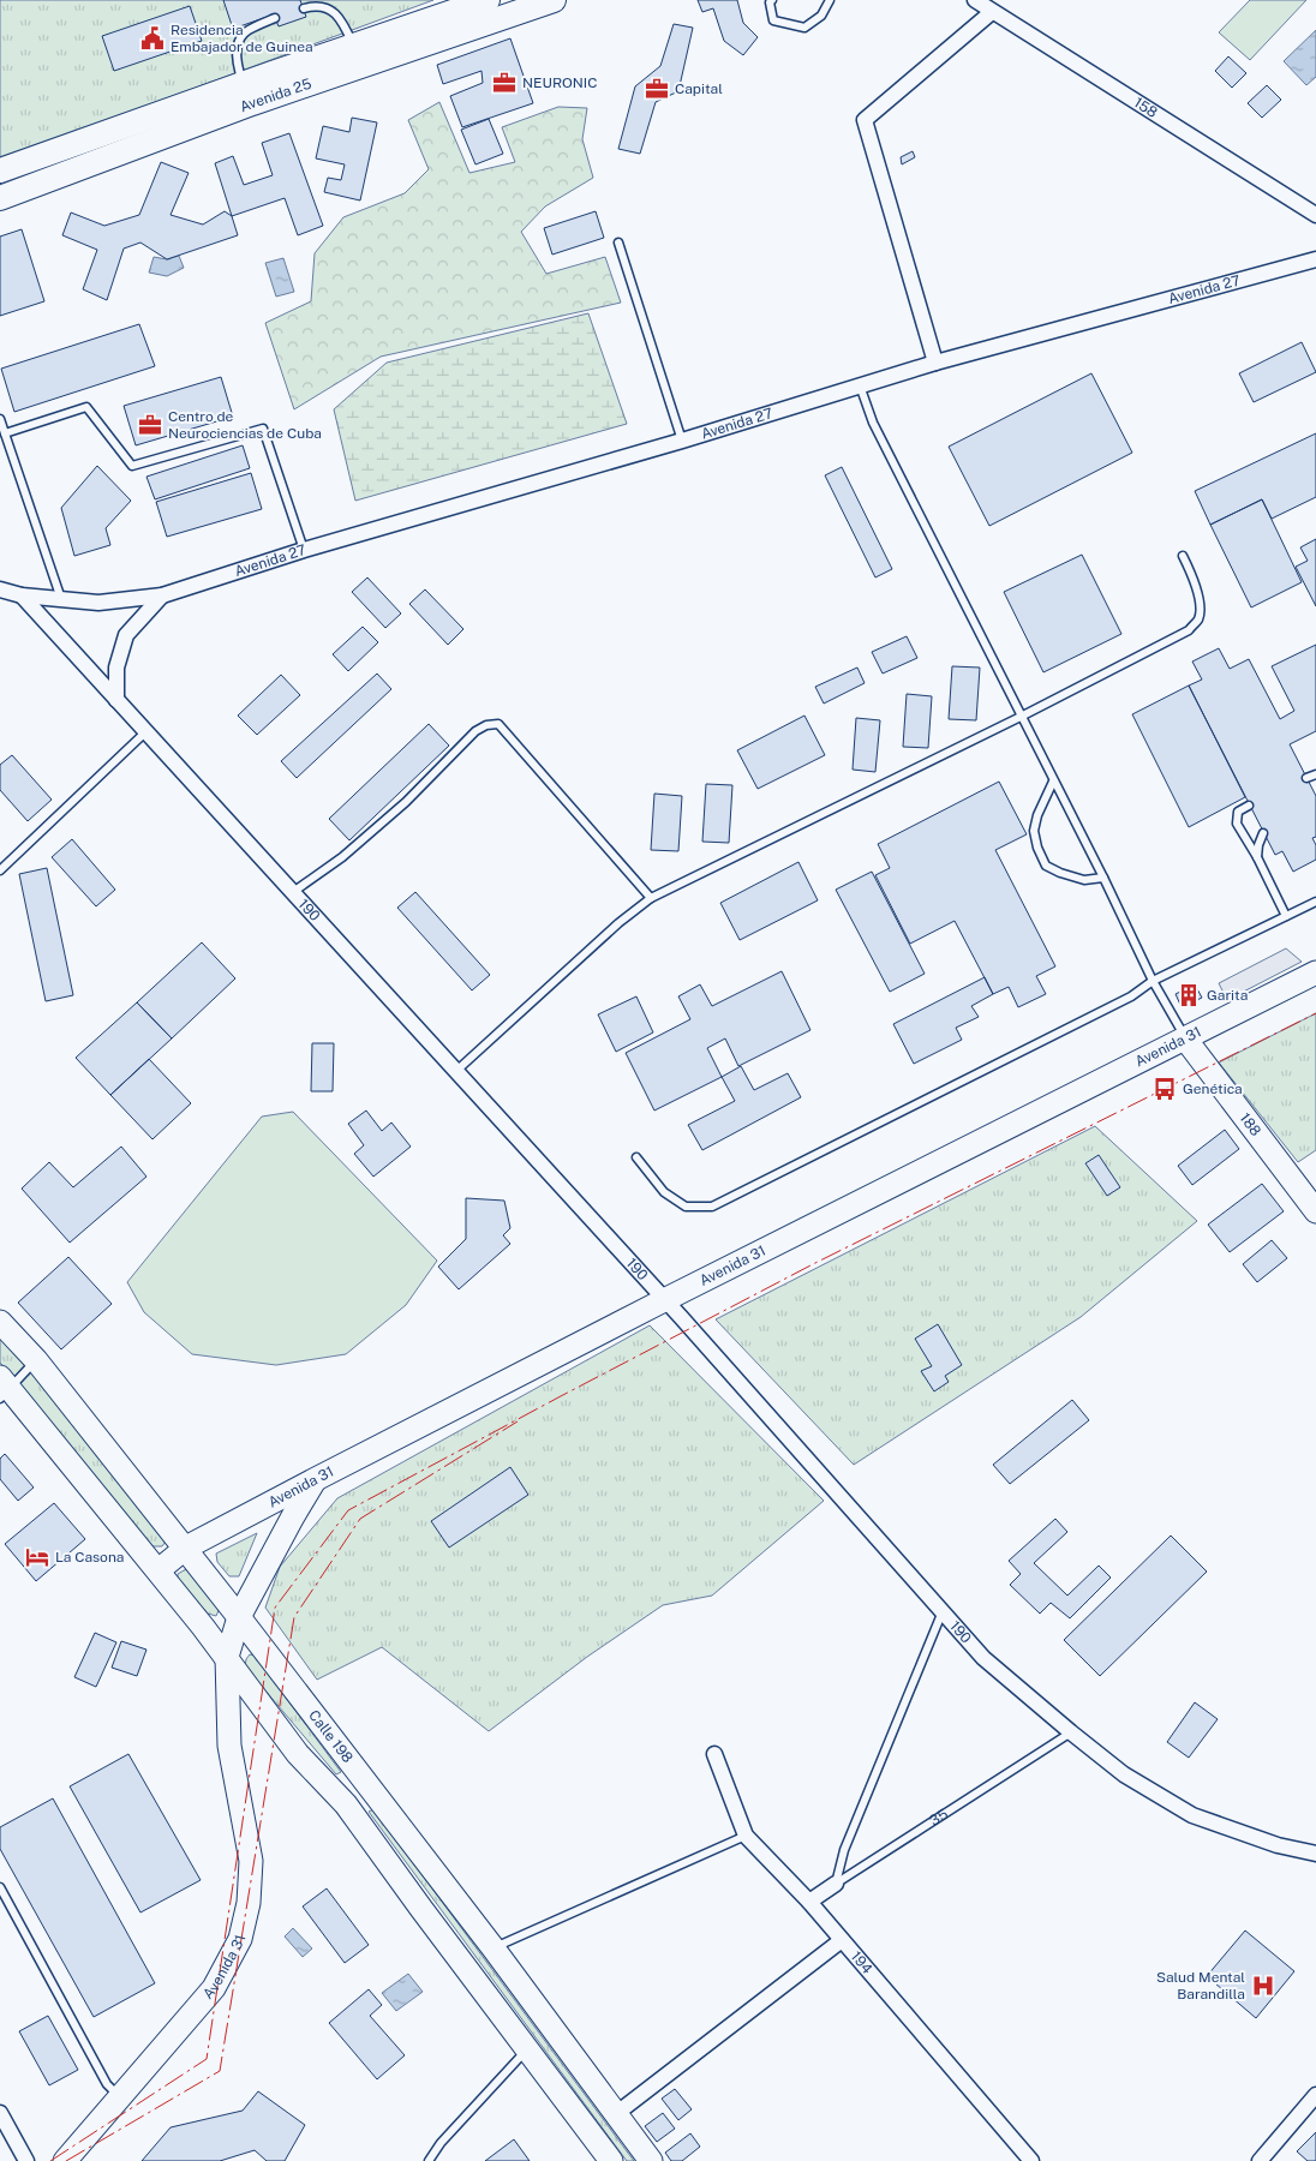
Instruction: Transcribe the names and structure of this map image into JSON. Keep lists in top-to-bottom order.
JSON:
{
  "streets": {
    "main road": [
      "Avenida 25",
      "Avenida 31",
      "188",
      "Calle 198"
    ],
    "street": [
      "158",
      "Avenida 27",
      "190",
      "35",
      "194"
    ]
  },
  "crossings": [
    ["Avenida 27", "190"],
    ["190", "Avenida 31"],
    ["190", "35"],
    ["Avenida 31", "188"],
    ["Avenida 31", "Calle 198"],
    ["35", "194"]
  ],
  "places": {
    "public building": ["Residencia Embajador de Guinea"],
    "office": ["NEURONIC", "Capital", "Centro de Neurociencias de Cuba"],
    "building": ["Garita"],
    "bus stop": ["Genética"],
    "hotel": ["La Casona"],
    "hospital": ["Salud Mental Barandilla"]
  }
}
